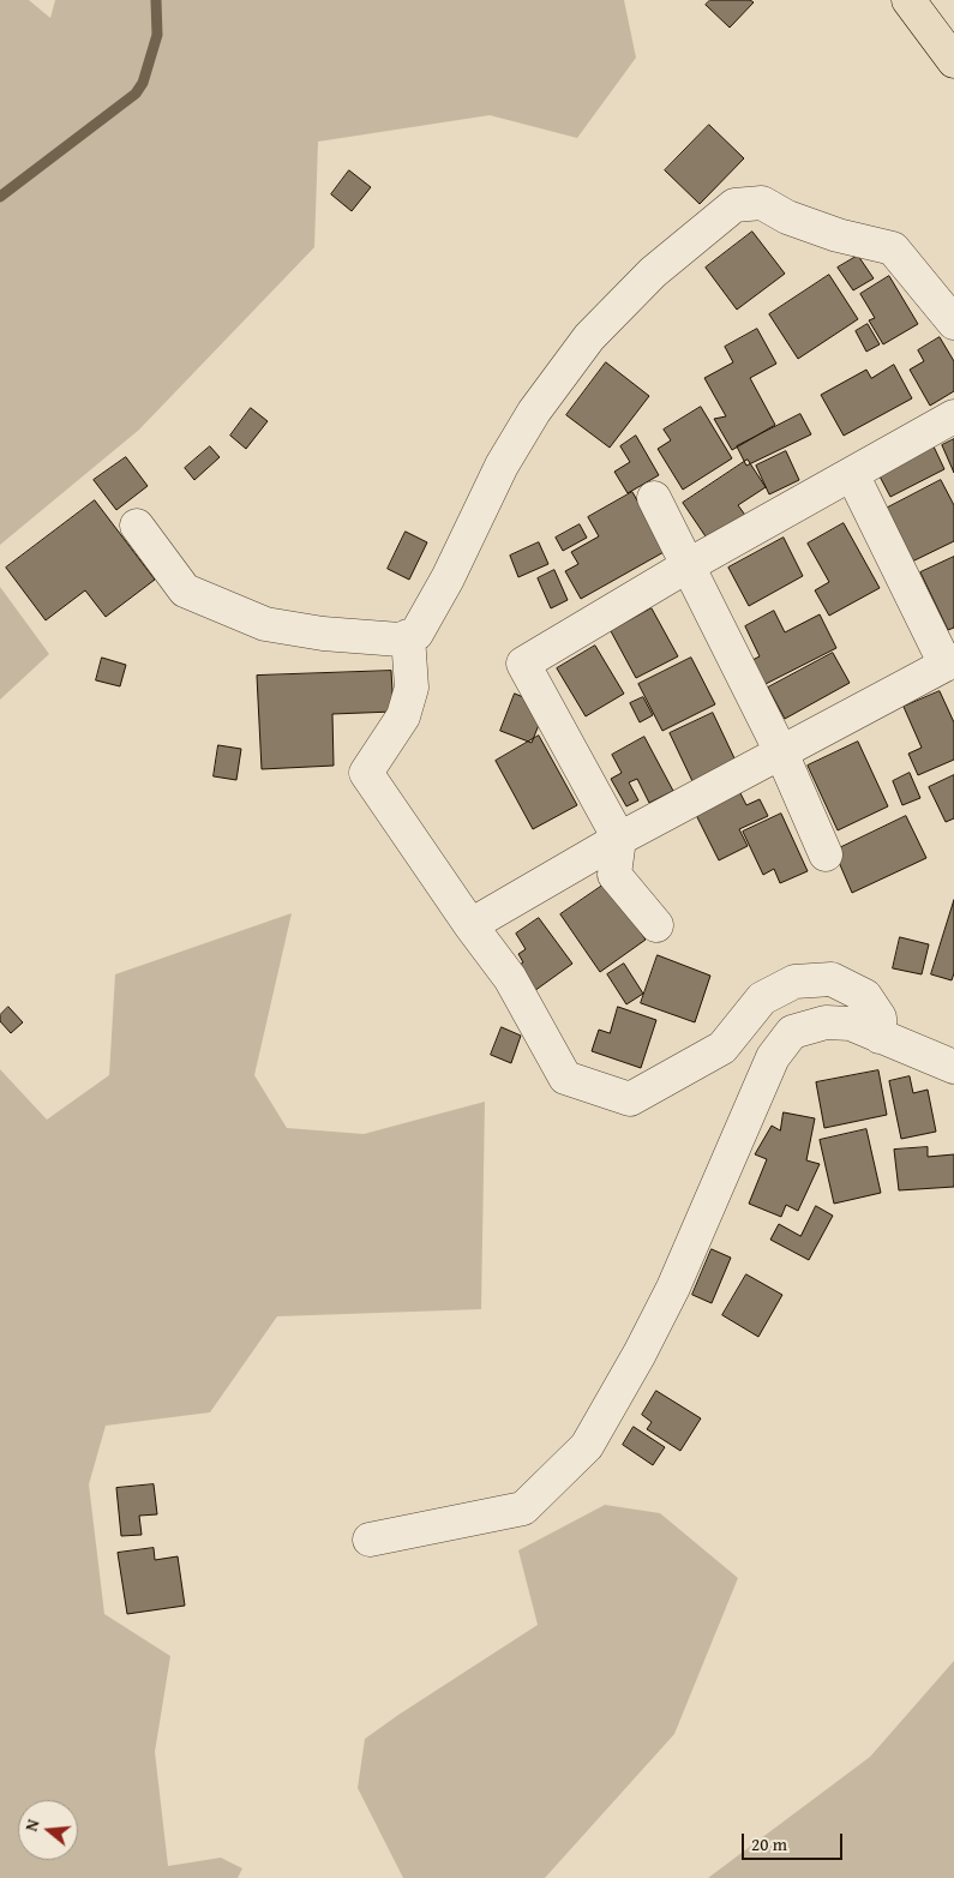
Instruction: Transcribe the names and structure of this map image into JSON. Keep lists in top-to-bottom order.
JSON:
{
  "scale_bar": "20 m",
  "north": "left"
}
